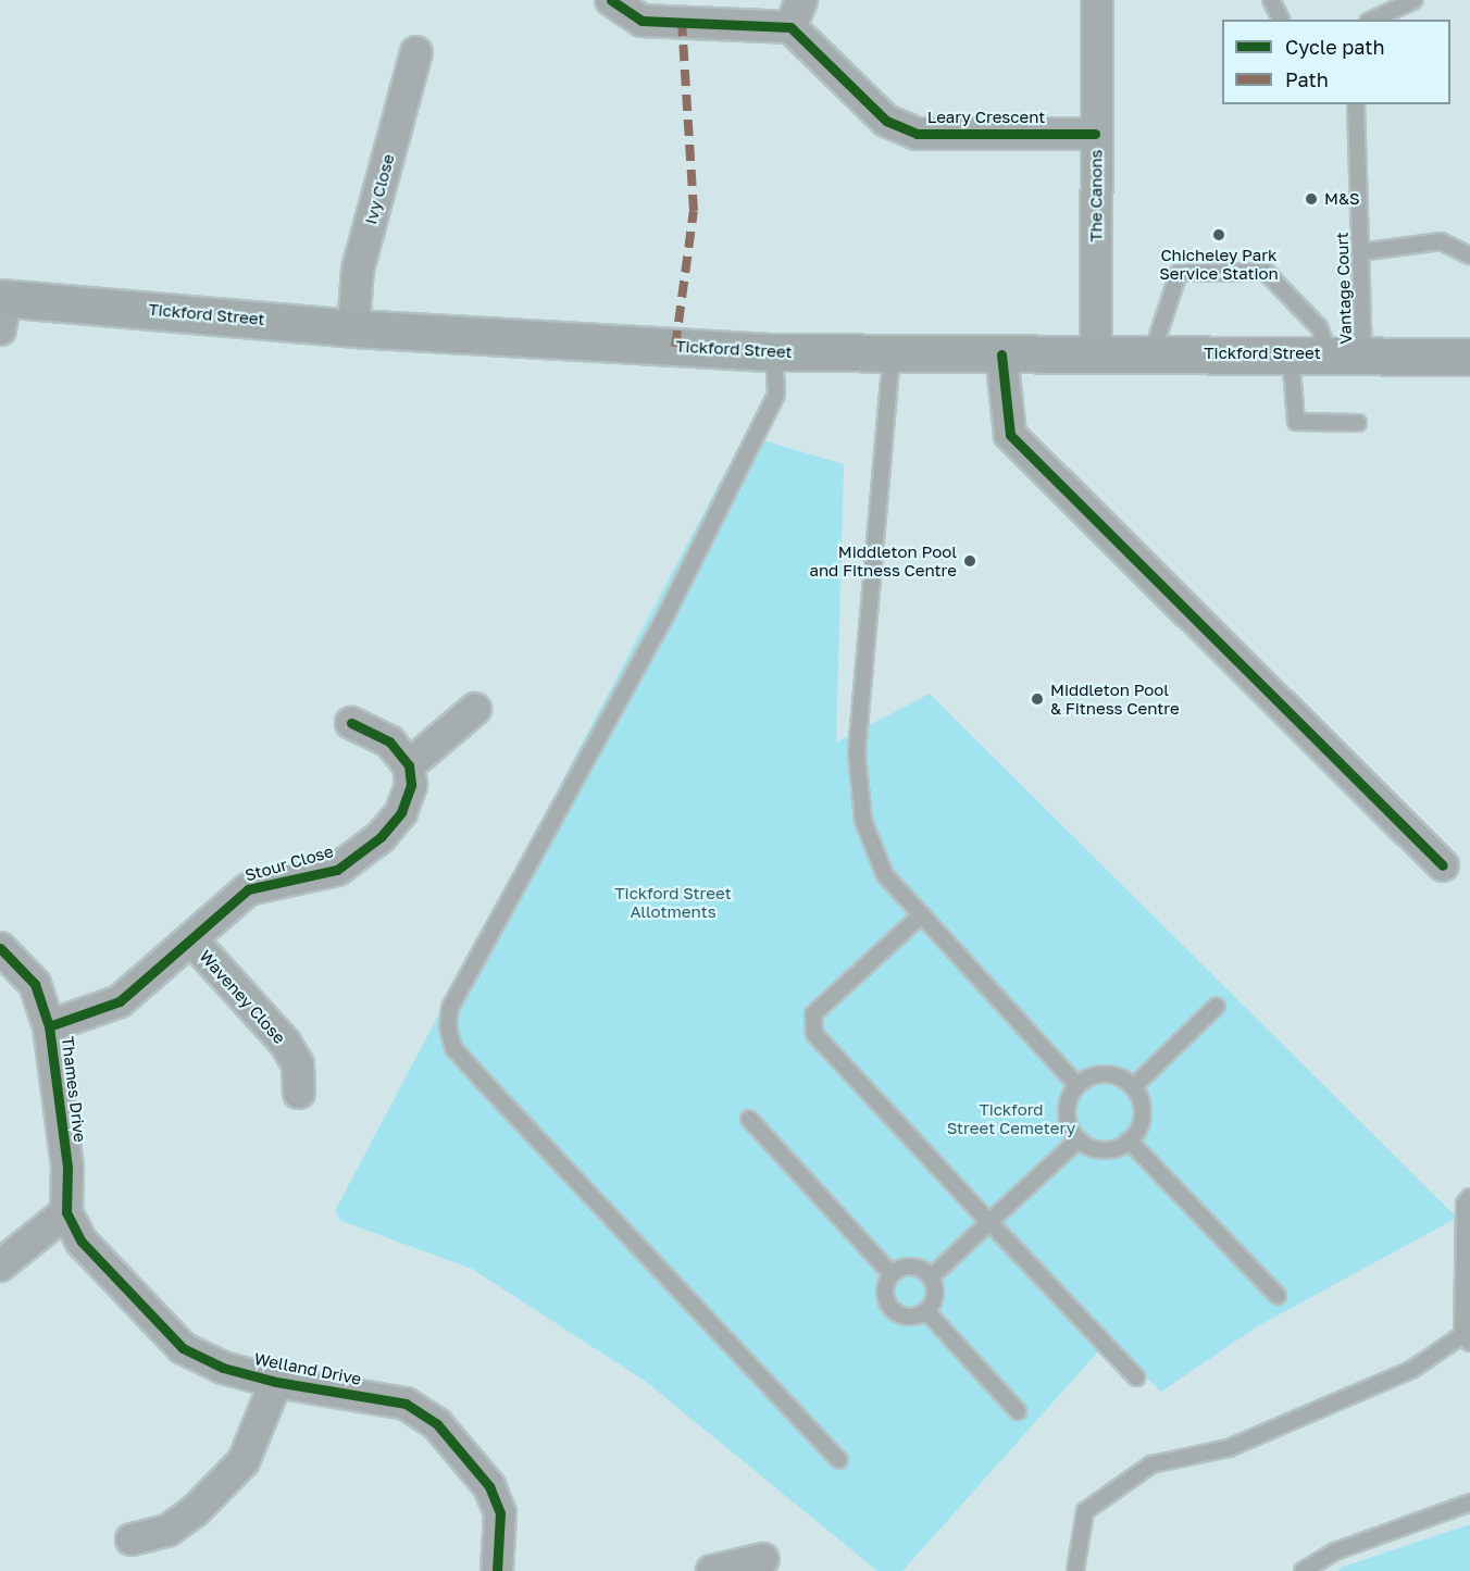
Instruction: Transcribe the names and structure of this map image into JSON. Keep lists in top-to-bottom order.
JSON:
{
  "streets": {
    "main road": ["Tickford Street"],
    "street": [
      "Leary Crescent",
      "Ivy Close",
      "The Canons",
      "Stour Close",
      "Waveney Close",
      "Thames Drive",
      "Welland Drive"
    ],
    "lane": ["Vantage Court"]
  },
  "crossings": [
    ["Leary Crescent", "The Canons"],
    ["Ivy Close", "Tickford Street"],
    ["The Canons", "Tickford Street"],
    ["Vantage Court", "Tickford Street"],
    ["Stour Close", "Waveney Close"],
    ["Stour Close", "Thames Drive"],
    ["Thames Drive", "Welland Drive"]
  ],
  "parks": ["Tickford Street Allotments", "Tickford Street Cemetery"],
  "places": [
    "M&S",
    "Chicheley Park Service Station",
    "Middleton Pool and Fitness Centre",
    "Middleton Pool & Fitness Centre"
  ],
  "legend": ["Cycle path", "Path"]
}
